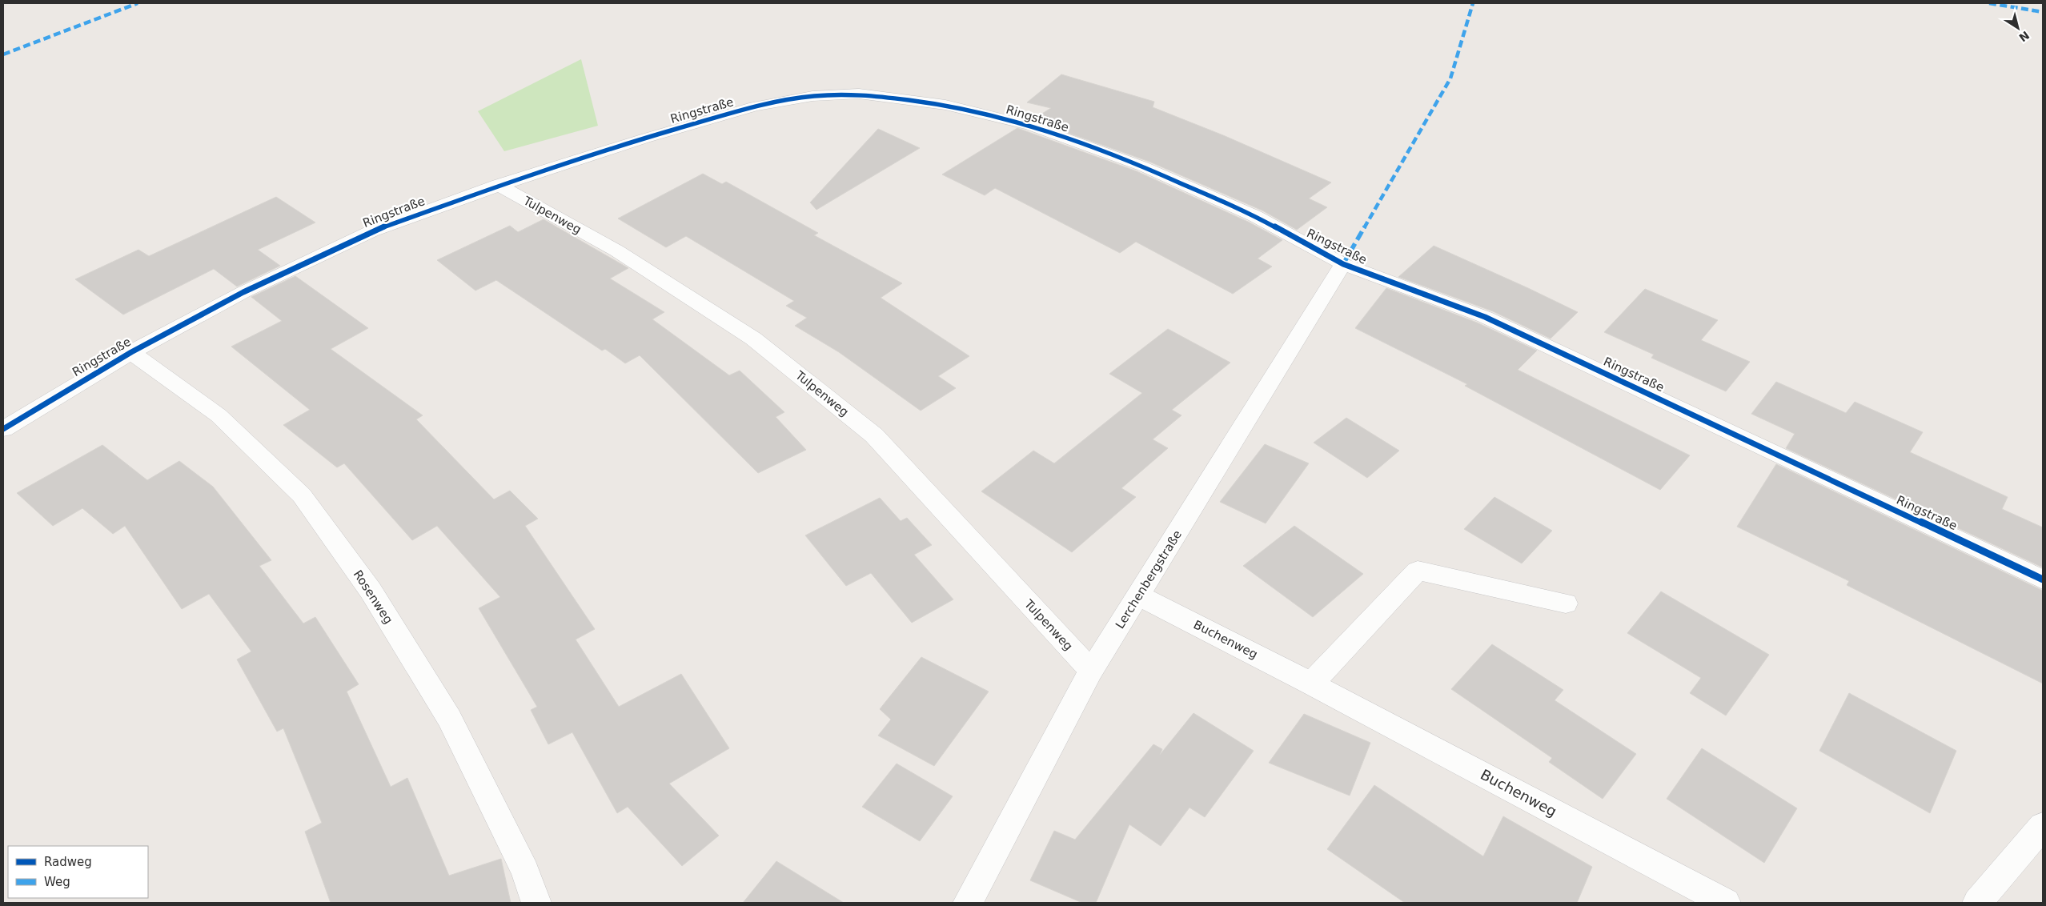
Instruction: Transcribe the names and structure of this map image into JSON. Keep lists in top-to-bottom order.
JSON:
{
  "streets": {
    "street": [
      "Ringstraße",
      "Tulpenweg",
      "Lerchenbergstraße",
      "Rosenweg",
      "Buchenweg"
    ]
  },
  "crossings": [
    ["Ringstraße", "Tulpenweg"],
    ["Ringstraße", "Lerchenbergstraße"],
    ["Ringstraße", "Rosenweg"],
    ["Tulpenweg", "Lerchenbergstraße"],
    ["Lerchenbergstraße", "Buchenweg"]
  ],
  "legend": ["Radweg", "Weg"],
  "north": "bottom right"
}
